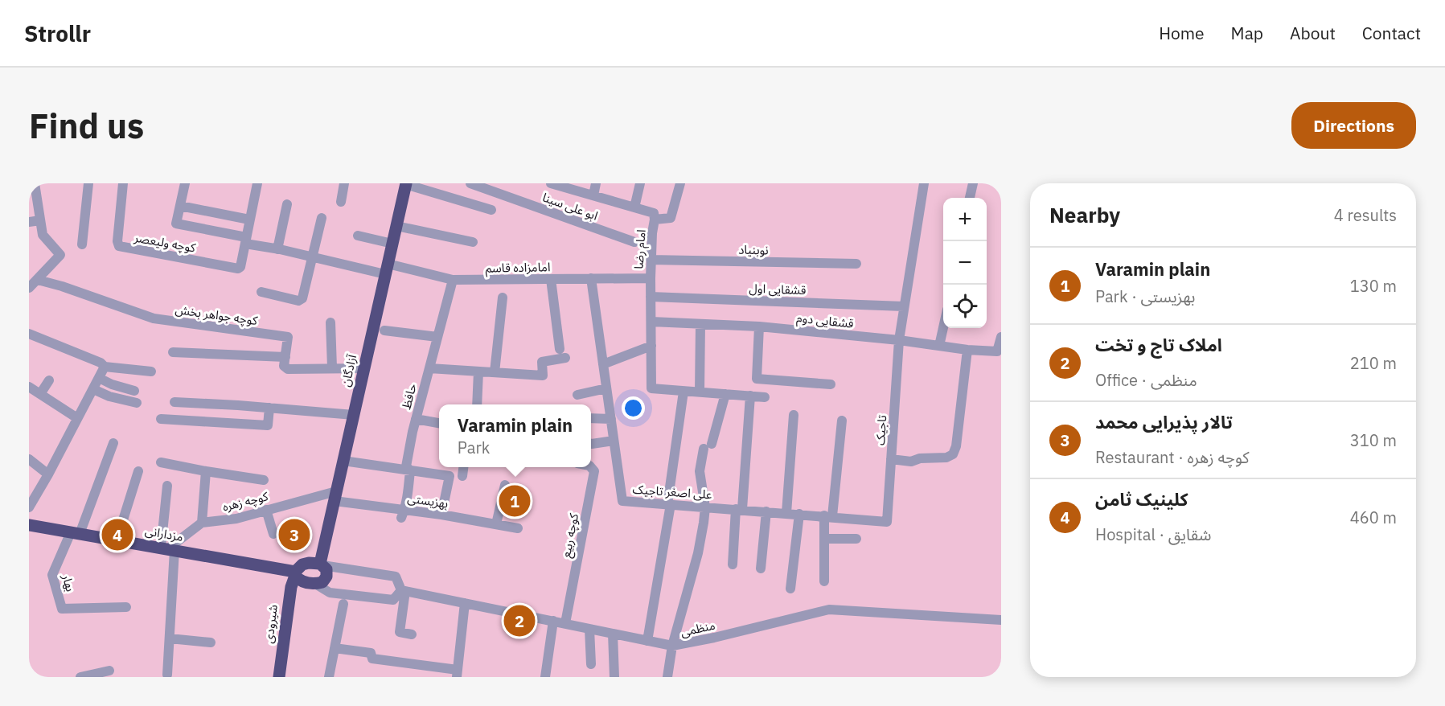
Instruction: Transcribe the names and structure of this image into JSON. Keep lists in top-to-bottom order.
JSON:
{
  "streets": {
    "main road": ["آزادگان", "مزدارانی", "شیرودی"],
    "street": [
      "ابو علی سینا",
      "کوچه ولیعصر",
      "امام رضا",
      "نوبنیاد",
      "امامزاده قاسم",
      "قشقایی اول",
      "کوچه جواهر بخش",
      "قشقایی دوم",
      "حافظ",
      "تاجیک",
      "علی اصغر تاجیک",
      "بهزیستی",
      "کوچه زهره",
      "کوچه ربیع",
      "بهار",
      "منظمی"
    ]
  },
  "crossings": [
    ["کوچه ولیعصر", "امامزاده قاسم"],
    ["امام رضا", "نوبنیاد"],
    ["امام رضا", "امامزاده قاسم"],
    ["امام رضا", "قشقایی اول"],
    ["امام رضا", "قشقایی دوم"],
    ["امامزاده قاسم", "آزادگان"],
    ["امامزاده قاسم", "حافظ"],
    ["امامزاده قاسم", "علی اصغر تاجیک"],
    ["قشقایی اول", "تاجیک"],
    ["قشقایی دوم", "تاجیک"],
    ["آزادگان", "بهزیستی"],
    ["آزادگان", "کوچه زهره"],
    ["آزادگان", "مزدارانی"],
    ["آزادگان", "شیرودی"],
    ["حافظ", "بهزیستی"],
    ["تاجیک", "علی اصغر تاجیک"],
    ["بهزیستی", "کوچه زهره"],
    ["مزدارانی", "بهار"],
    ["مزدارانی", "شیرودی"],
    ["کوچه ربیع", "منظمی"]
  ],
  "page": {
    "header": "Strollr",
    "nav": [
      "Home",
      "Map",
      "About",
      "Contact"
    ],
    "buttons": "Directions",
    "title": "Find us",
    "heading": ["Nearby", "4 results"],
    "map_buttons": ["+", "−"],
    "list": [
      {
        "mark": "1",
        "name": "Varamin plain",
        "note": "Park · بهزیستی",
        "value": "130 m"
      },
      {
        "mark": "2",
        "name": "املاک تاج و تخت",
        "note": "Office · منظمی",
        "value": "210 m"
      },
      {
        "mark": "3",
        "name": "تالار پذیرایی محمد",
        "note": "Restaurant · کوچه زهره",
        "value": "310 m"
      },
      {
        "mark": "4",
        "name": "کلینیک ثامن",
        "note": "Hospital · شقایق",
        "value": "460 m"
      }
    ],
    "popup": ["Varamin plain", "Park"],
    "pins": [
      "1",
      "3",
      "4",
      "2"
    ]
  }
}
